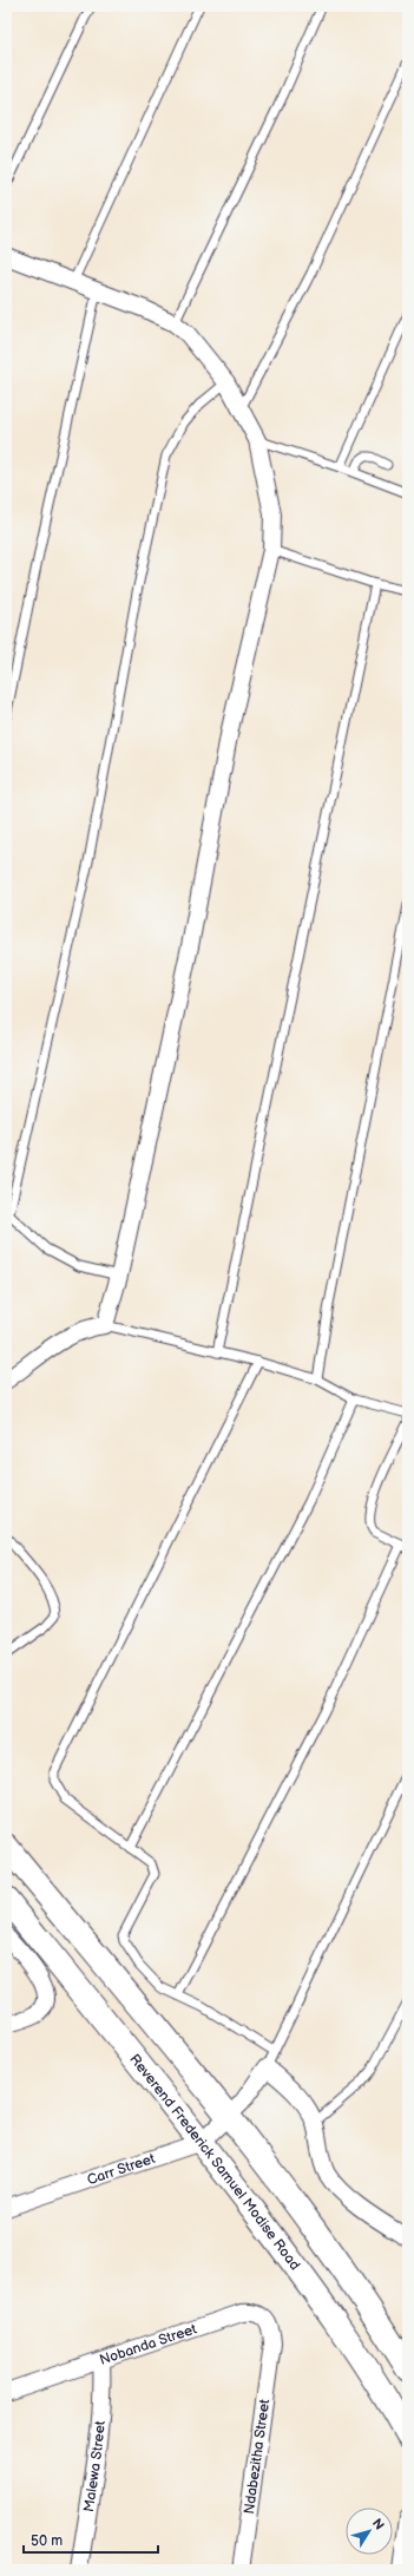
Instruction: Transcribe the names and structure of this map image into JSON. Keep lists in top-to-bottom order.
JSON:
{
  "streets": {
    "main road": ["Reverend Frederick Samuel Modise Road"],
    "street": [
      "Carr Street",
      "Nobanda Street",
      "Ndabezitha Street",
      "Malewa Street"
    ]
  },
  "crossings": [
    ["Reverend Frederick Samuel Modise Road", "Carr Street"],
    ["Nobanda Street", "Ndabezitha Street"],
    ["Nobanda Street", "Malewa Street"]
  ],
  "scale_bar": "50 m",
  "north": "top right"
}
